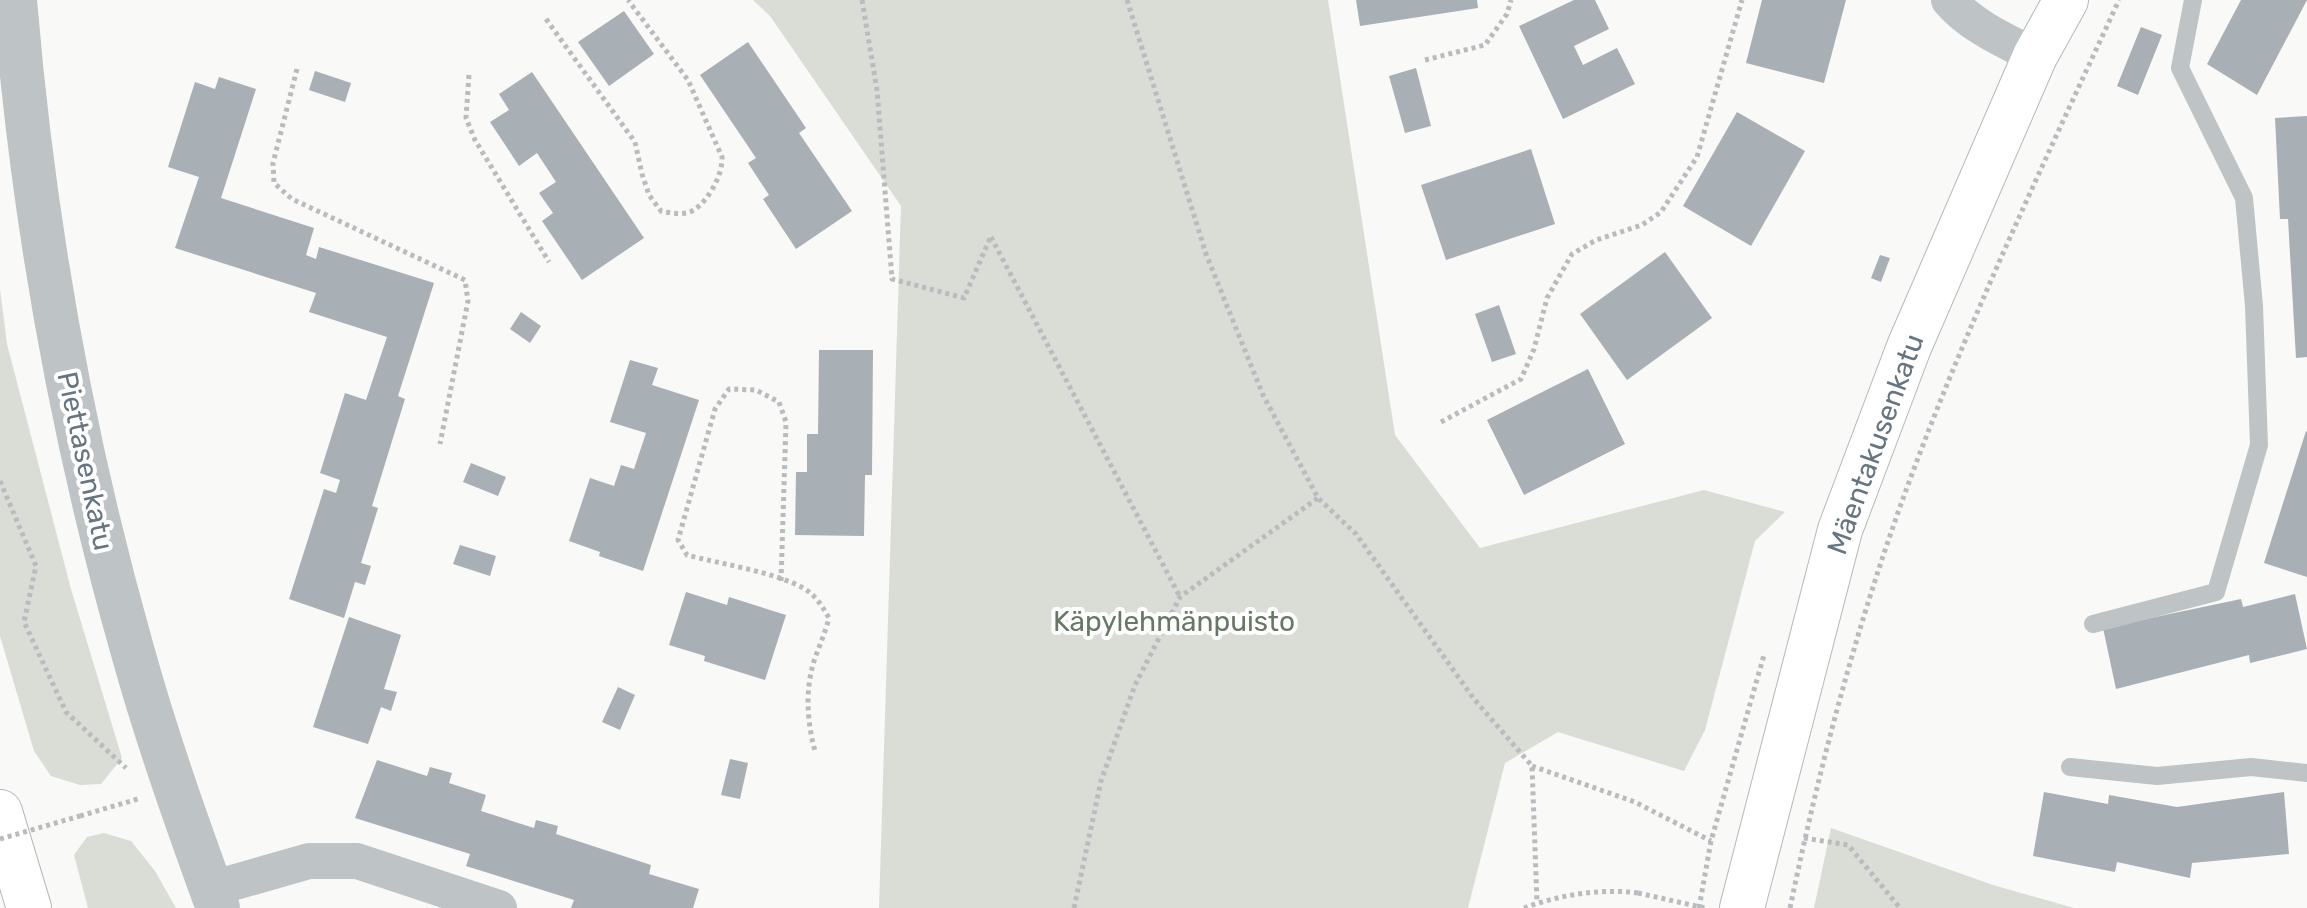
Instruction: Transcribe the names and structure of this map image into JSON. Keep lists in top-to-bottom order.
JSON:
{
  "streets": {
    "main road": ["Mäentakusenkatu"],
    "street": ["Piettasenkatu"]
  },
  "parks": ["Käpylehmänpuisto"]
}
